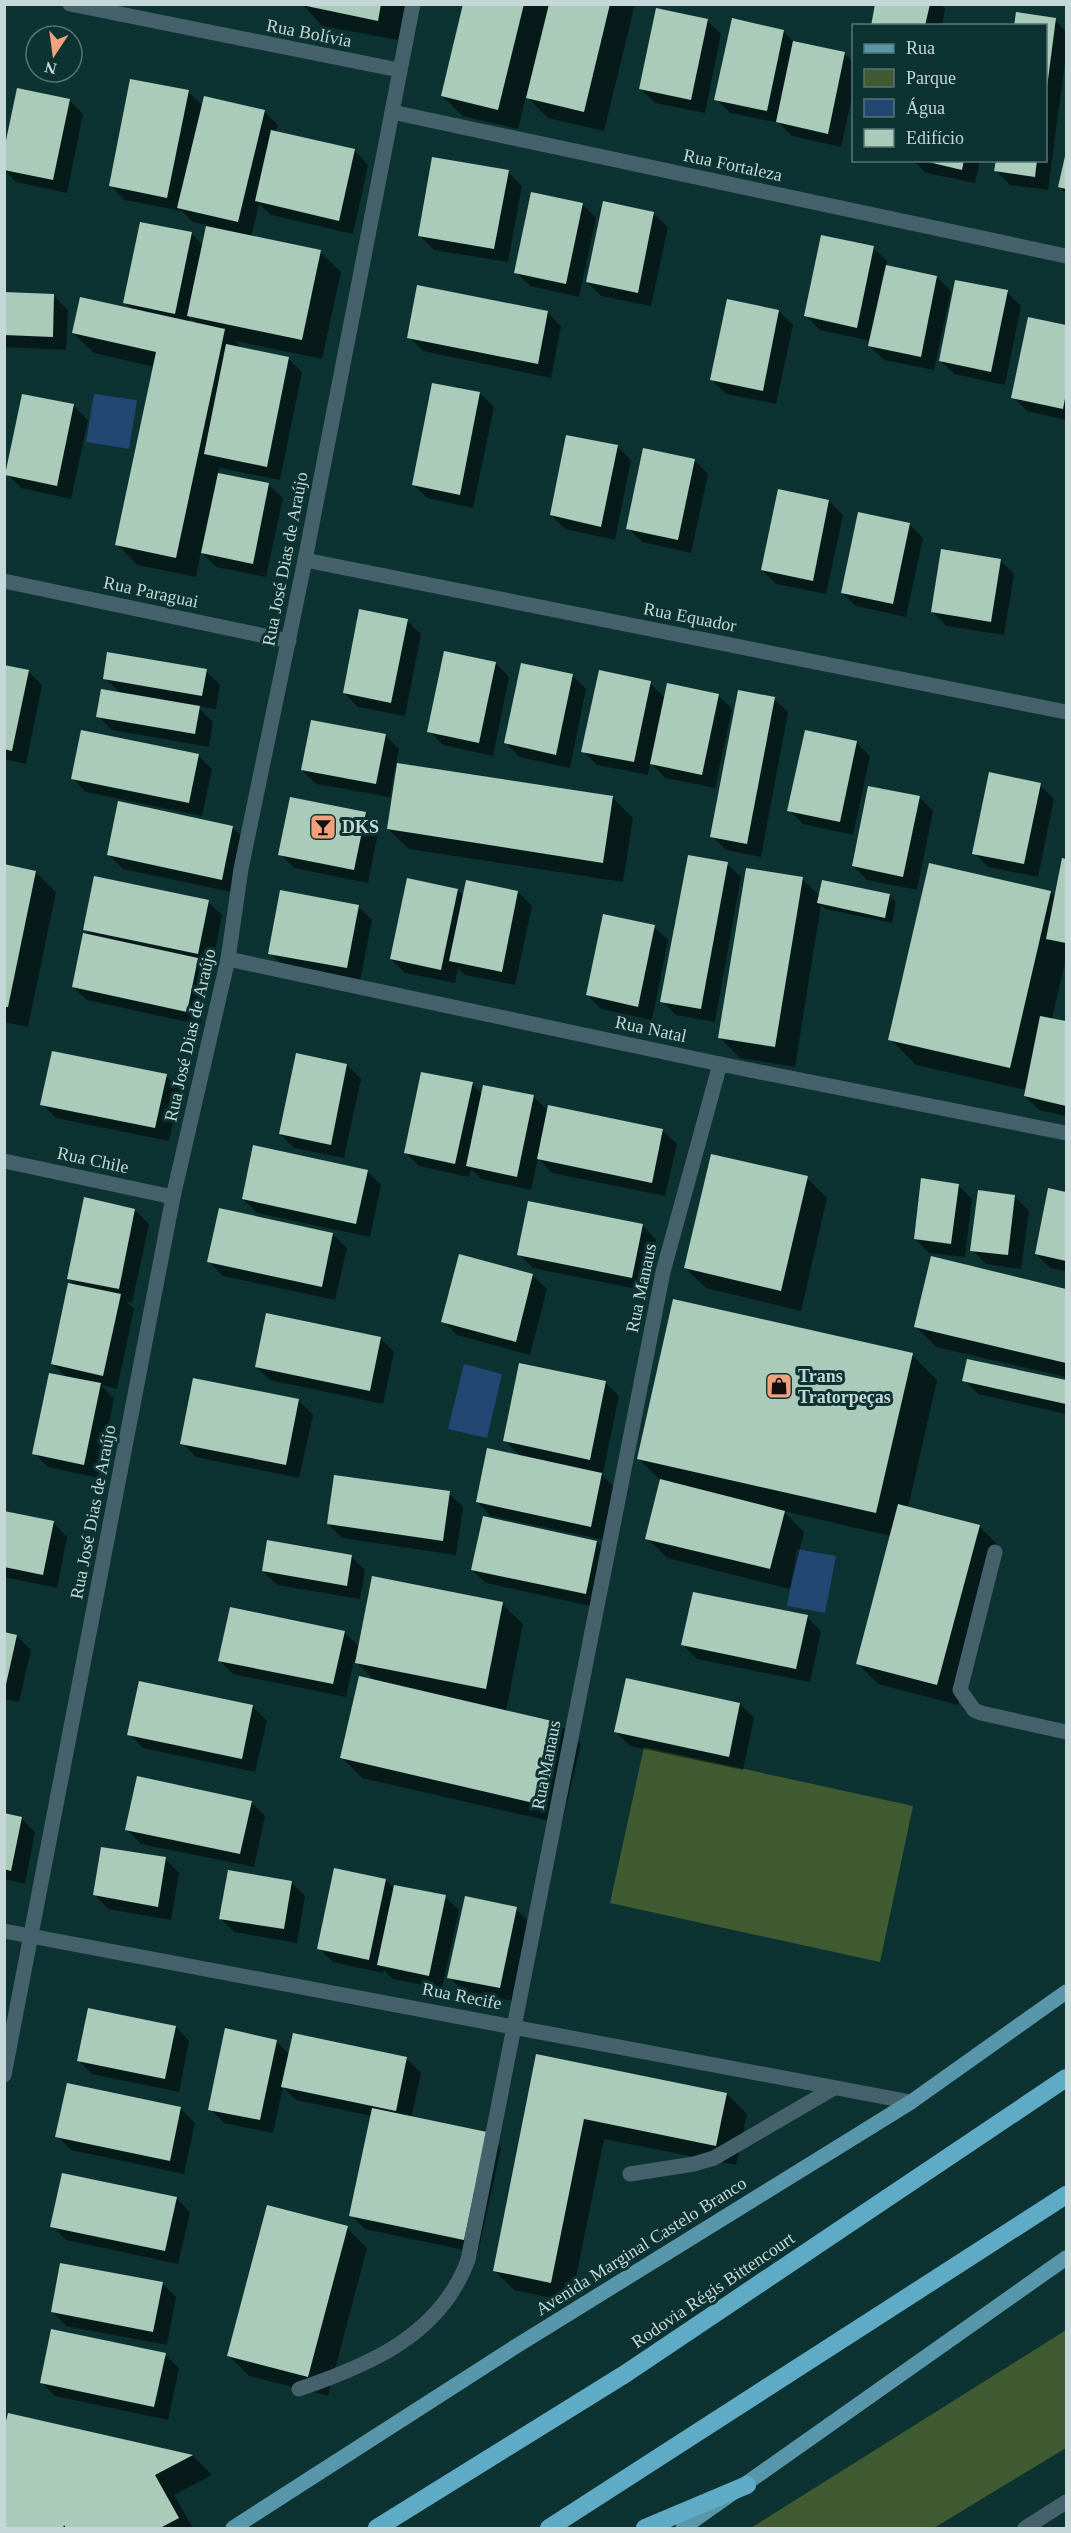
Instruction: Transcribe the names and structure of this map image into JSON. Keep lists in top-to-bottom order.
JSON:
{
  "streets": {
    "highway": ["Rodovia Régis Bittencourt"],
    "main road": ["Avenida Marginal Castelo Branco"],
    "street": [
      "Rua Bolívia",
      "Rua Fortaleza",
      "Rua José Dias de Araújo",
      "Rua Paraguai",
      "Rua Equador",
      "Rua Natal",
      "Rua Chile",
      "Rua Manaus",
      "Rua Recife"
    ]
  },
  "crossings": [
    ["Rua Bolívia", "Rua José Dias de Araújo"],
    ["Rua Fortaleza", "Rua José Dias de Araújo"],
    ["Rua José Dias de Araújo", "Rua Paraguai"],
    ["Rua José Dias de Araújo", "Rua Equador"],
    ["Rua José Dias de Araújo", "Rua Natal"],
    ["Rua José Dias de Araújo", "Rua Chile"],
    ["Rua José Dias de Araújo", "Rua Recife"],
    ["Rua Natal", "Rua Manaus"],
    ["Rua Manaus", "Rua Recife"],
    ["Rua Recife", "Avenida Marginal Castelo Branco"]
  ],
  "places": {
    "bar": ["DKS"],
    "shop": ["Trans Tratorpeças"]
  },
  "legend": [
    "Rua",
    "Parque",
    "Água",
    "Edifício"
  ],
  "north": "bottom"
}
